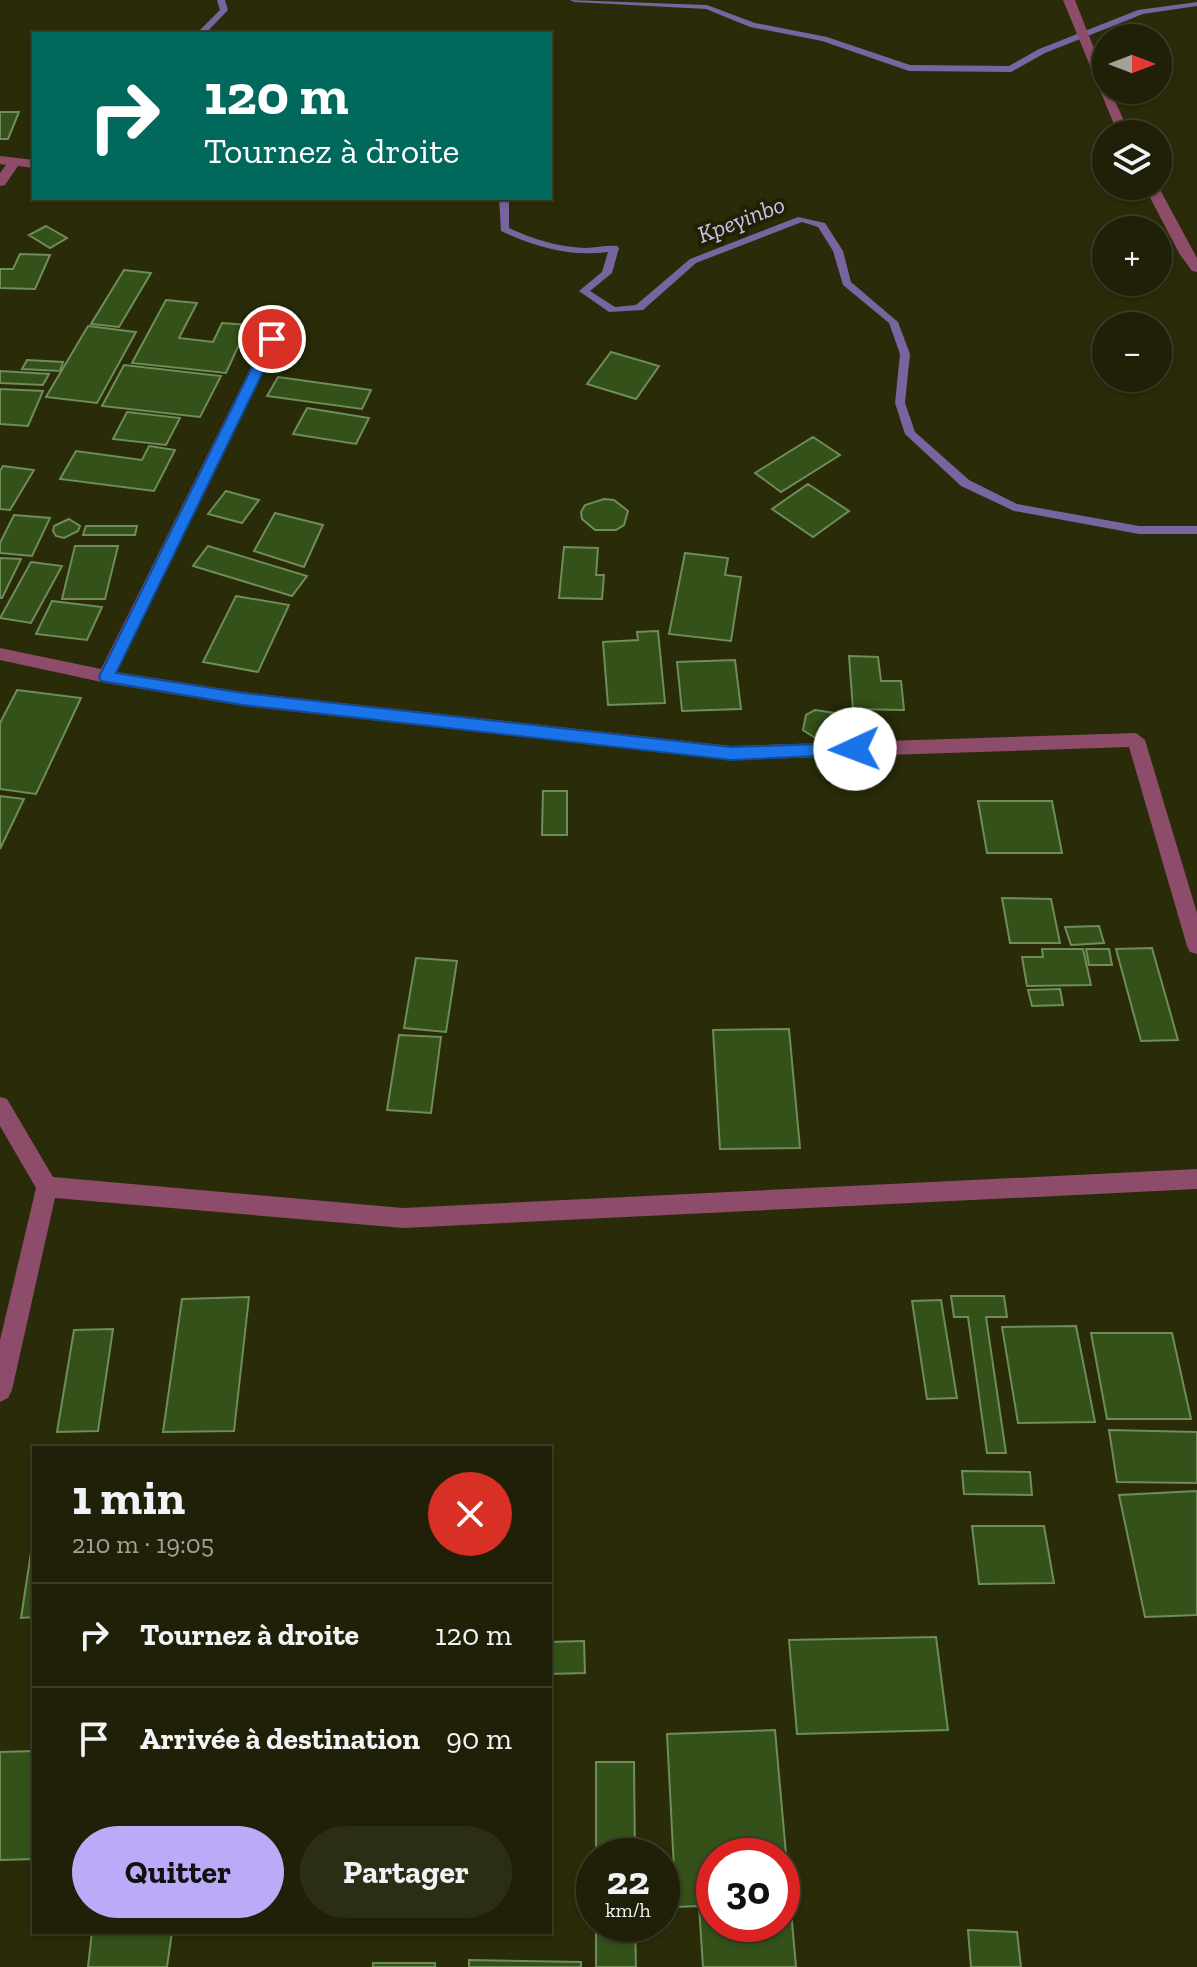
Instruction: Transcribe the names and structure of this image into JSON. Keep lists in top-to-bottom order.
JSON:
{
  "water": ["Kpeyinbo"],
  "north": "right",
  "page": {
    "map_buttons": ["+", "−"],
    "turn": ["120 m", "Tournez à droite"],
    "heading": ["1 min", "210 m · 19:05"],
    "list": [
      {
        "name": "Tournez à droite",
        "value": "120 m"
      },
      {
        "name": "Arrivée à destination",
        "value": "90 m"
      }
    ],
    "buttons": ["Quitter", "Partager"],
    "speed": "22 km/h",
    "limit": "30"
  }
}
